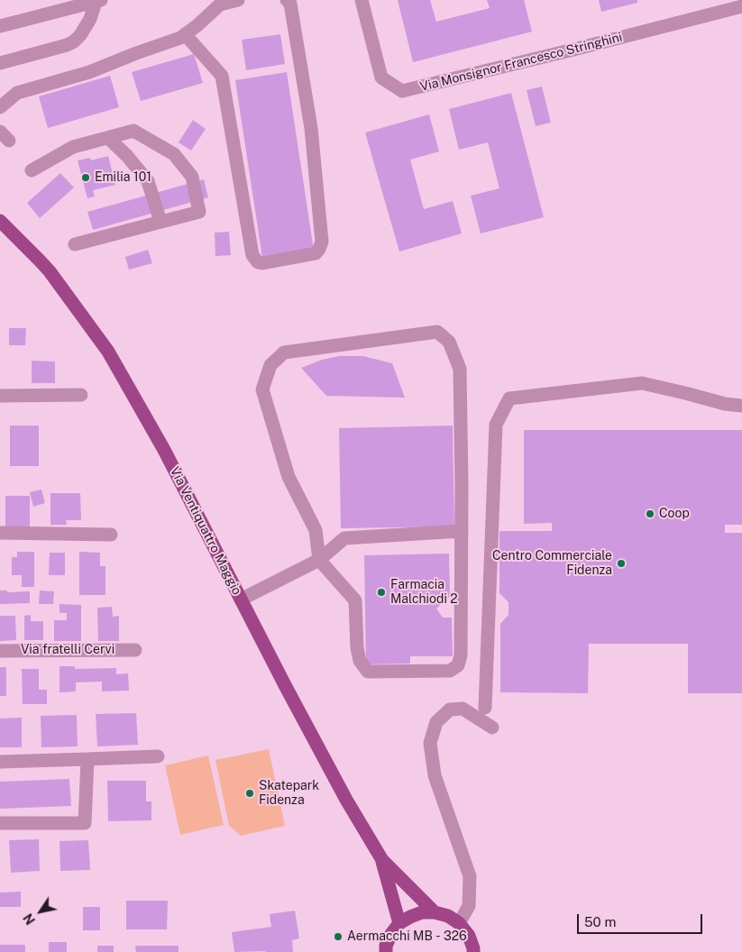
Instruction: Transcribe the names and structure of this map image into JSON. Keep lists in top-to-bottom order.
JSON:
{
  "streets": {
    "main road": ["Via Ventiquattro Maggio"],
    "street": ["Via Monsignor Francesco Stringhini", "Via fratelli Cervi"]
  },
  "places": [
    "Emilia 101",
    "Coop",
    "Centro Commerciale Fidenza",
    "Farmacia Malchiodi 2",
    "Skatepark Fidenza",
    "Aermacchi MB - 326"
  ],
  "scale_bar": "50 m",
  "north": "bottom left"
}
